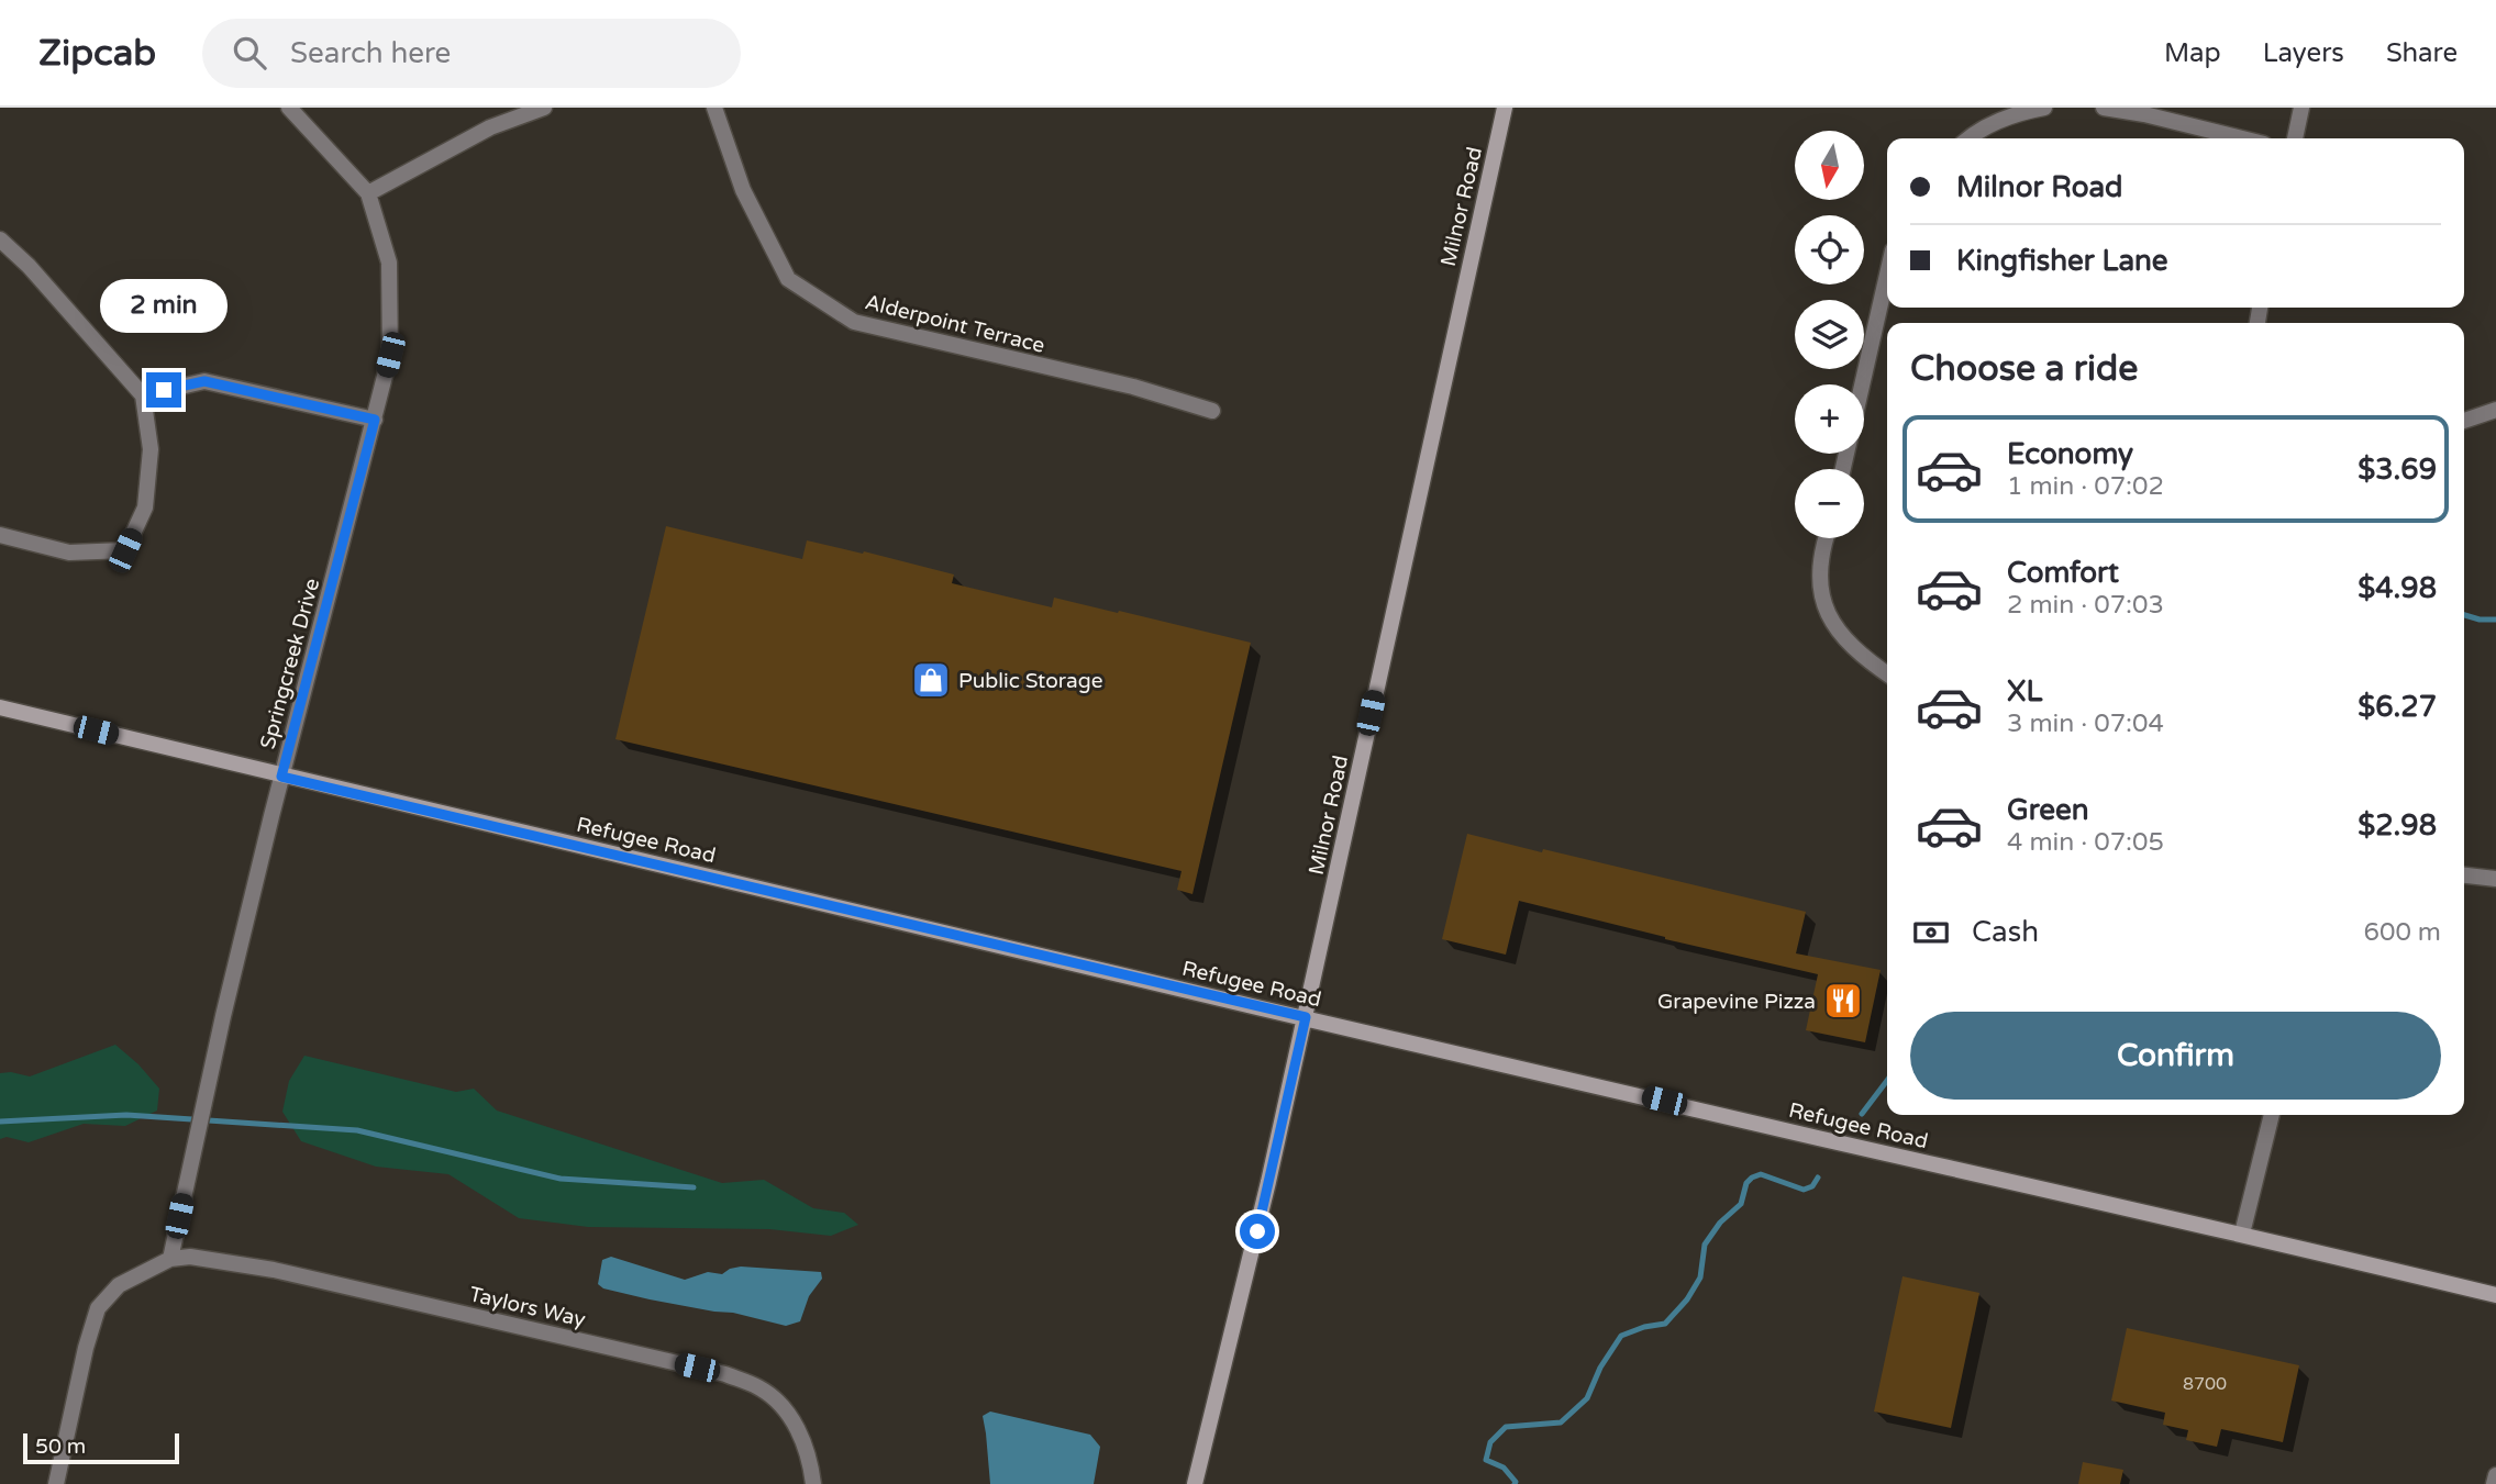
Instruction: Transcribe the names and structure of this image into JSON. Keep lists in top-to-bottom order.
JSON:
{
  "streets": {
    "main road": ["Milnor Road", "Refugee Road"],
    "street": ["Alderpoint Terrace", "Springcreek Drive", "Taylors Way"]
  },
  "crossings": [
    ["Milnor Road", "Refugee Road"],
    ["Springcreek Drive", "Refugee Road"],
    ["Springcreek Drive", "Taylors Way"]
  ],
  "places": {
    "shop": ["Public Storage"],
    "restaurant": ["Grapevine Pizza"]
  },
  "house_numbers": ["8700"],
  "scale_bar": "50 m",
  "north": "bottom",
  "page": {
    "header": "Zipcab",
    "search": "Search here",
    "nav": ["Map", "Layers", "Share"],
    "map_buttons": ["+", "−"],
    "banner": ["Milnor Road", "Kingfisher Lane"],
    "bubble": "2 min",
    "heading": "Choose a ride",
    "list": [
      {
        "name": "Economy",
        "note": "1 min · 07:02",
        "value": "$3.69"
      },
      {
        "name": "Comfort",
        "note": "2 min · 07:03",
        "value": "$4.98"
      },
      {
        "name": "XL",
        "note": "3 min · 07:04",
        "value": "$6.27"
      },
      {
        "name": "Green",
        "note": "4 min · 07:05",
        "value": "$2.98"
      }
    ],
    "pay": ["Cash", "600 m"],
    "buttons": "Confirm",
    "scale": "50 m"
  }
}
